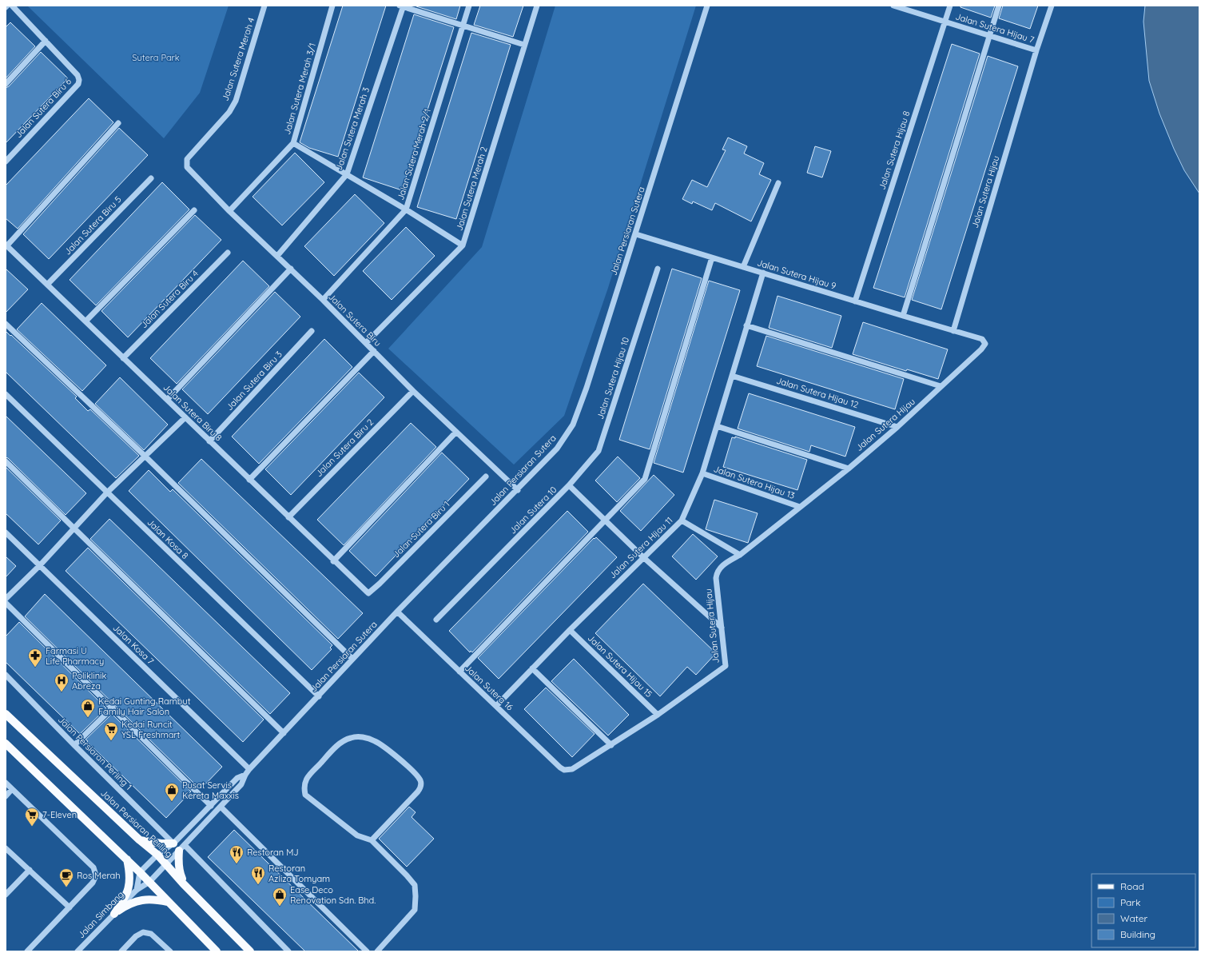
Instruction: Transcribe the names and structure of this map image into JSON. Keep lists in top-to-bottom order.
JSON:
{
  "streets": {
    "main road": ["Jalan Persiaran Perling"],
    "street": [
      "Jalan Sutera Hijau 7",
      "Jalan Sutera Merah 4",
      "Jalan Sutera Merah 3/1",
      "Jalan Sutera Biru 6",
      "Jalan Sutera Merah 3",
      "Jalan Sutera Hijau 8",
      "Jalan Sutera Merah 2/1",
      "Jalan Sutera Merah 2",
      "Jalan Sutera Hijau",
      "Jalan Sutera Biru 5",
      "Jalan Persiaran Sutera",
      "Jalan Sutera Hijau 9",
      "Jalan Sutera Biru 4",
      "Jalan Sutera Biru",
      "Jalan Sutera Hijau 10",
      "Jalan Sutera Biru 3",
      "Jalan Sutera Hijau 12",
      "Jalan Sutera Biru 8",
      "Jalan Sutera Biru 2",
      "Jalan Sutera Hijau 13",
      "Jalan Sutera 10",
      "Jalan Sutera Biru 1",
      "Jalan Kosa 8",
      "Jalan Sutera Hijau 11",
      "Jalan Kosa 7",
      "Jalan Sutera Hijau 15",
      "Jalan Sutera 16",
      "Jalan Persiaran Perling 1",
      "Jalan Simbang"
    ]
  },
  "crossings": [
    ["Jalan Sutera Hijau 7", "Jalan Sutera Hijau 8"],
    ["Jalan Sutera Hijau 7", "Jalan Sutera Hijau"],
    ["Jalan Sutera Merah 4", "Jalan Sutera Biru"],
    ["Jalan Sutera Merah 3/1", "Jalan Sutera Biru"],
    ["Jalan Sutera Merah 3", "Jalan Sutera Biru"],
    ["Jalan Sutera Hijau 8", "Jalan Sutera Hijau 9"],
    ["Jalan Sutera Merah 2/1", "Jalan Sutera Biru"],
    ["Jalan Sutera Merah 2", "Jalan Sutera Biru"],
    ["Jalan Sutera Hijau", "Jalan Sutera Hijau 9"],
    ["Jalan Sutera Hijau", "Jalan Sutera Hijau 12"],
    ["Jalan Sutera Hijau", "Jalan Sutera Hijau 13"],
    ["Jalan Sutera Hijau", "Jalan Sutera 10"],
    ["Jalan Sutera Hijau", "Jalan Sutera Hijau 15"],
    ["Jalan Sutera Hijau", "Jalan Sutera 16"],
    ["Jalan Sutera Biru 5", "Jalan Sutera Biru 8"],
    ["Jalan Persiaran Sutera", "Jalan Sutera Hijau 9"],
    ["Jalan Persiaran Sutera", "Jalan Sutera Biru"],
    ["Jalan Persiaran Sutera", "Jalan Kosa 8"],
    ["Jalan Persiaran Sutera", "Jalan Kosa 7"],
    ["Jalan Persiaran Sutera", "Jalan Sutera 16"],
    ["Jalan Persiaran Sutera", "Jalan Persiaran Perling 1"],
    ["Jalan Persiaran Sutera", "Jalan Persiaran Perling"],
    ["Jalan Persiaran Sutera", "Jalan Simbang"],
    ["Jalan Sutera Hijau 9", "Jalan Sutera Hijau 11"],
    ["Jalan Sutera Biru 4", "Jalan Sutera Biru 8"],
    ["Jalan Sutera Biru", "Jalan Sutera Biru 2"],
    ["Jalan Sutera Hijau 10", "Jalan Sutera 10"],
    ["Jalan Sutera Biru 3", "Jalan Sutera Biru 8"],
    ["Jalan Sutera Hijau 12", "Jalan Sutera Hijau 11"],
    ["Jalan Sutera Biru 8", "Jalan Sutera Biru 2"],
    ["Jalan Sutera Biru 8", "Jalan Sutera Biru 1"],
    ["Jalan Sutera Hijau 13", "Jalan Sutera Hijau 11"],
    ["Jalan Sutera 10", "Jalan Sutera Hijau 11"],
    ["Jalan Sutera Hijau 11", "Jalan Sutera Hijau 15"],
    ["Jalan Sutera Hijau 11", "Jalan Sutera 16"]
  ],
  "parks": ["Sutera Park"],
  "places": {
    "pharmacy": ["Farmasi U Life Pharmacy"],
    "hospital": ["Poliklinik Abreza"],
    "shop": ["Kedai Gunting Rambut Family Hair Salon", "Pusat Servis Kereta Maxxis", "Ease Deco Renovation Sdn. Bhd."],
    "supermarket": ["Kedai Runcit YSL Freshmart", "7-Eleven"],
    "restaurant": ["Restoran MJ", "Restoran Azliza Tomyam"],
    "cafe": ["Ros Merah"]
  },
  "legend": [
    "Road",
    "Park",
    "Water",
    "Building"
  ]
}
